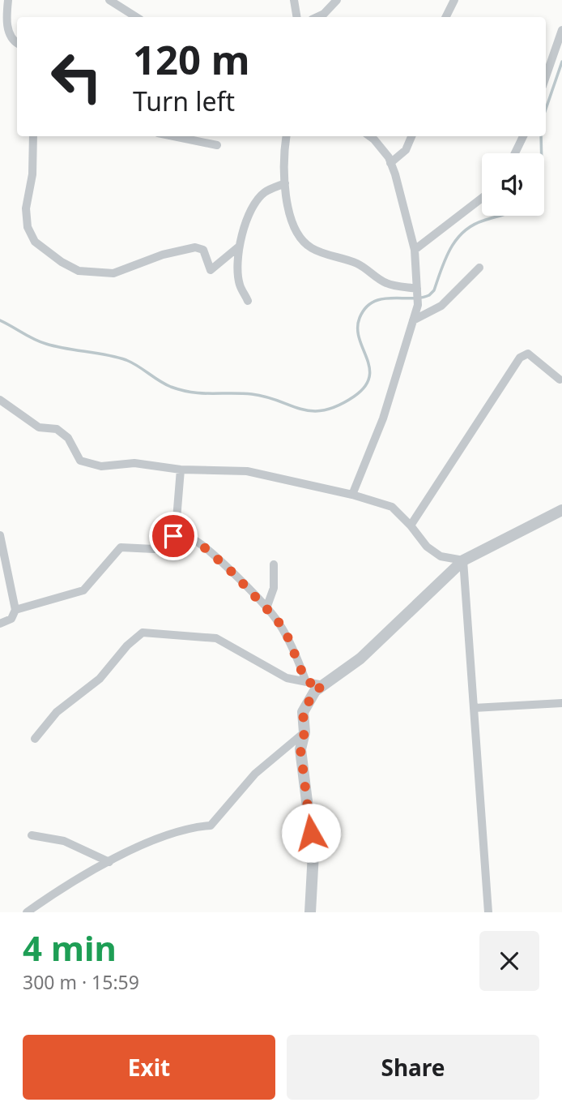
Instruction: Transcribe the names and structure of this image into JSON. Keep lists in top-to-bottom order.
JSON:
{
  "page": {
    "turn": ["120 m", "Turn left"],
    "heading": ["4 min", "300 m · 15:59"],
    "buttons": ["Exit", "Share"]
  }
}
